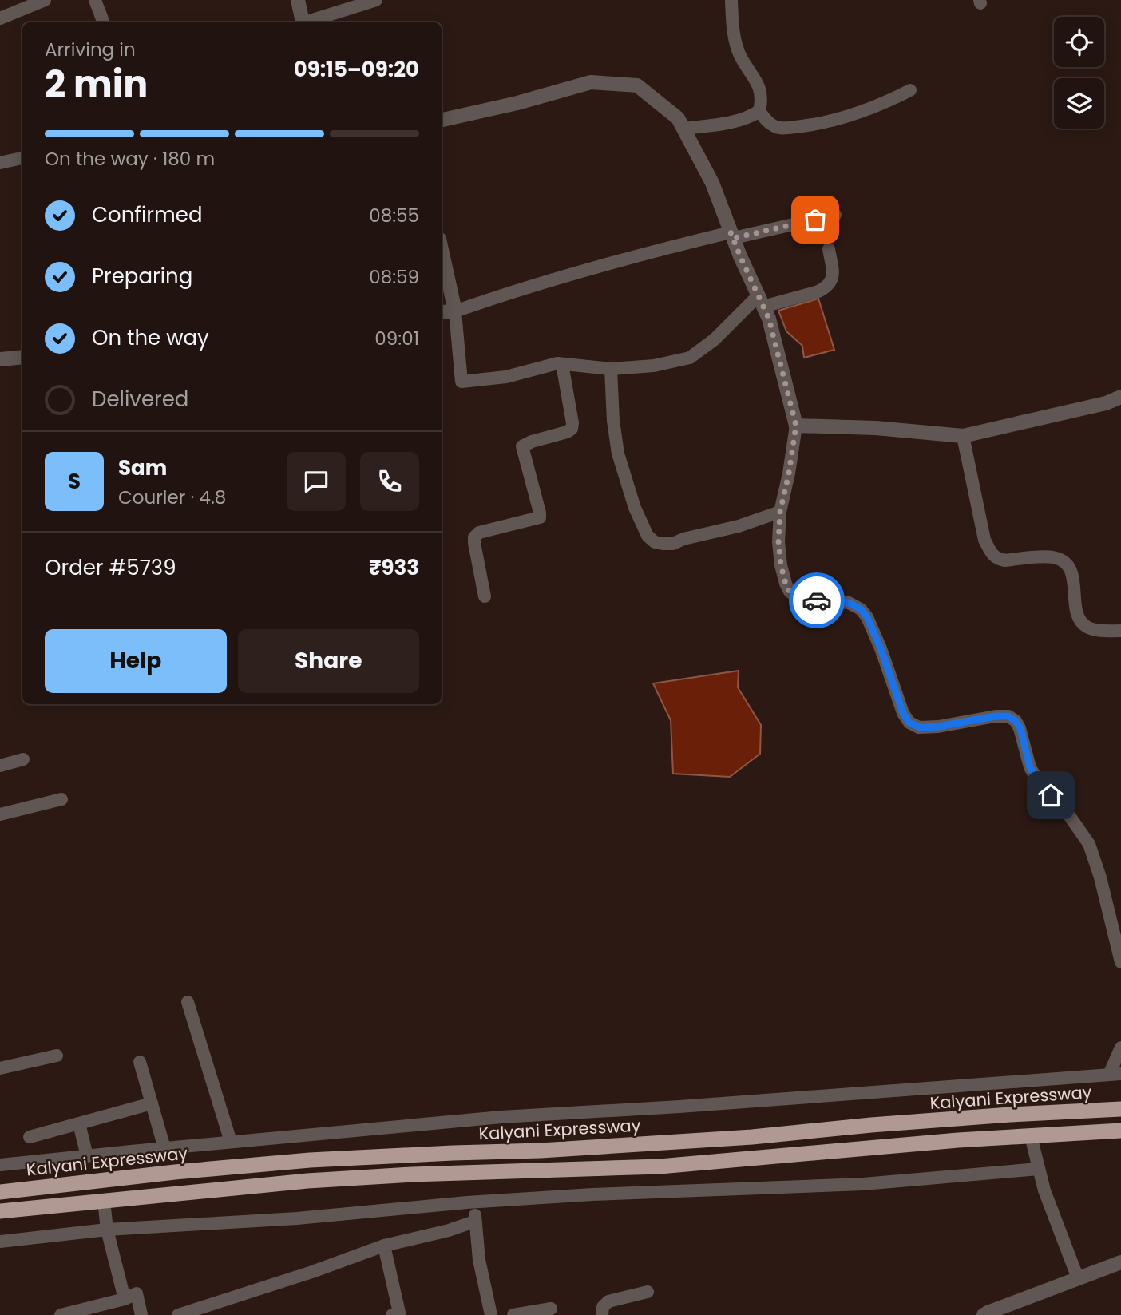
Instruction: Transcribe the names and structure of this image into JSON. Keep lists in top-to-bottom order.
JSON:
{
  "streets": {
    "highway": ["Kalyani Expressway"]
  },
  "page": {
    "heading": ["2 min", "Arriving in", "09:15–09:20"],
    "panel": [
      "Sam",
      "Courier · 4.8",
      "Order #5739",
      "₹933"
    ],
    "bar": "On the way · 180 m",
    "list": [
      ["Confirmed", "08:55"],
      ["Preparing", "08:59"],
      ["On the way", "09:01"],
      "Delivered"
    ],
    "round": "S",
    "buttons": ["Help", "Share"]
  }
}
